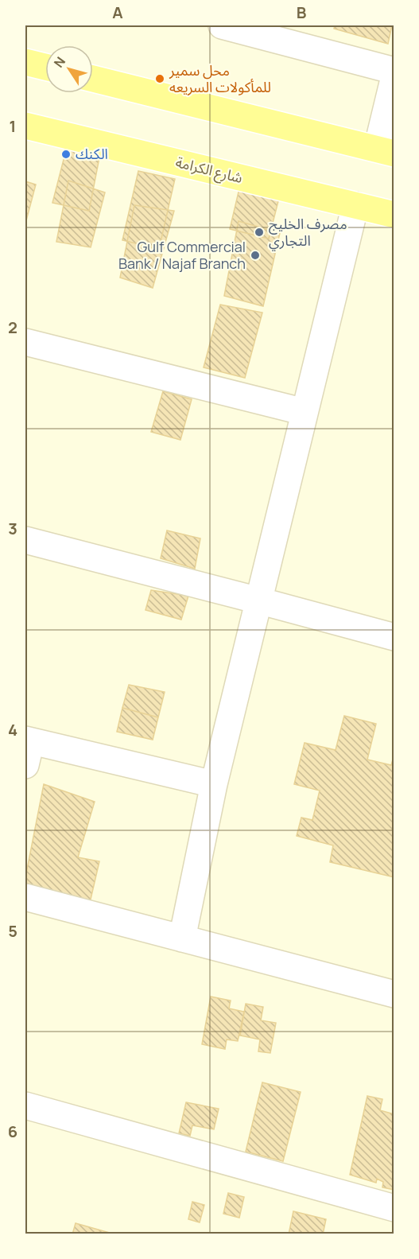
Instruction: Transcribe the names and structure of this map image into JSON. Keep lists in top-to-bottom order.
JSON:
{
  "streets": {
    "main road": ["شارع الكرامة"]
  },
  "places": [
    "محل سمير للمأكولات السريعه",
    "الكنك",
    "مصرف الخليج التجاري",
    "Gulf Commercial Bank / Najaf Branch"
  ],
  "north": "top left",
  "grid": {
    "columns": ["A", "B"],
    "rows": [
      "1",
      "2",
      "3",
      "4",
      "5",
      "6"
    ]
  }
}
